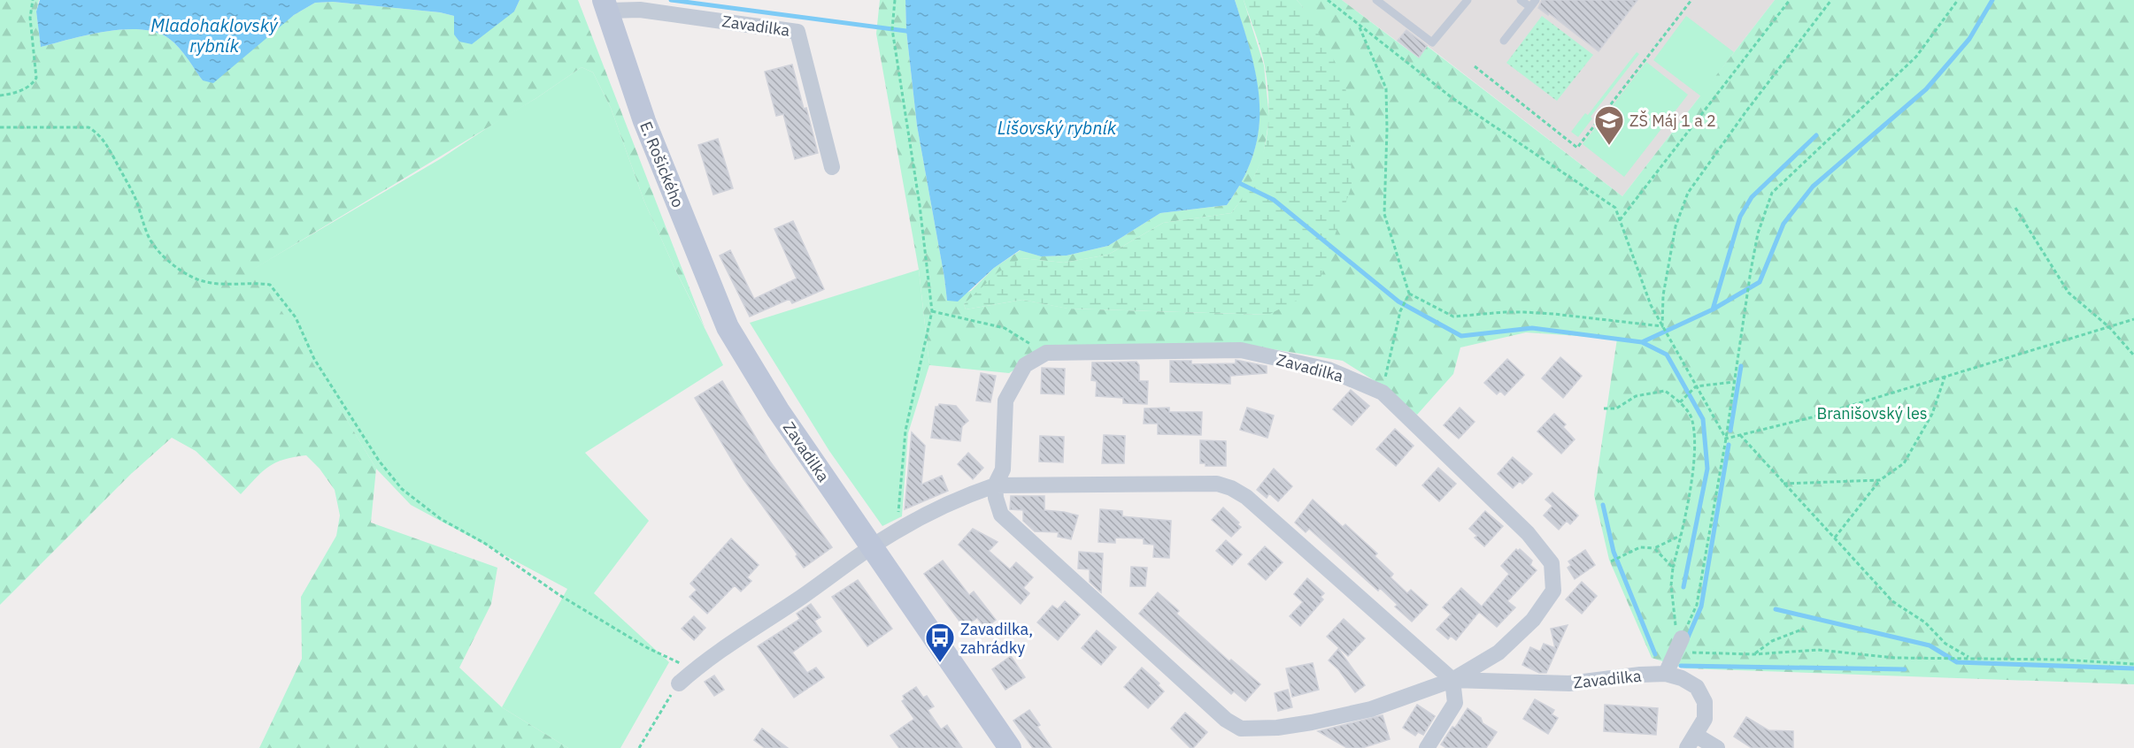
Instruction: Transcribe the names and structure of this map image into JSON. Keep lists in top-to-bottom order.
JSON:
{
  "streets": {
    "street": ["Zavadilka", "E. Rošického"]
  },
  "crossings": [
    ["Zavadilka", "E. Rošického"]
  ],
  "water": ["Mladohaklovský rybník", "Lišovský rybník"],
  "parks": ["Branišovský les"],
  "places": {
    "school or university": ["ZŠ Máj 1 a 2"],
    "bus stop": ["Zavadilka, zahrádky"]
  }
}
